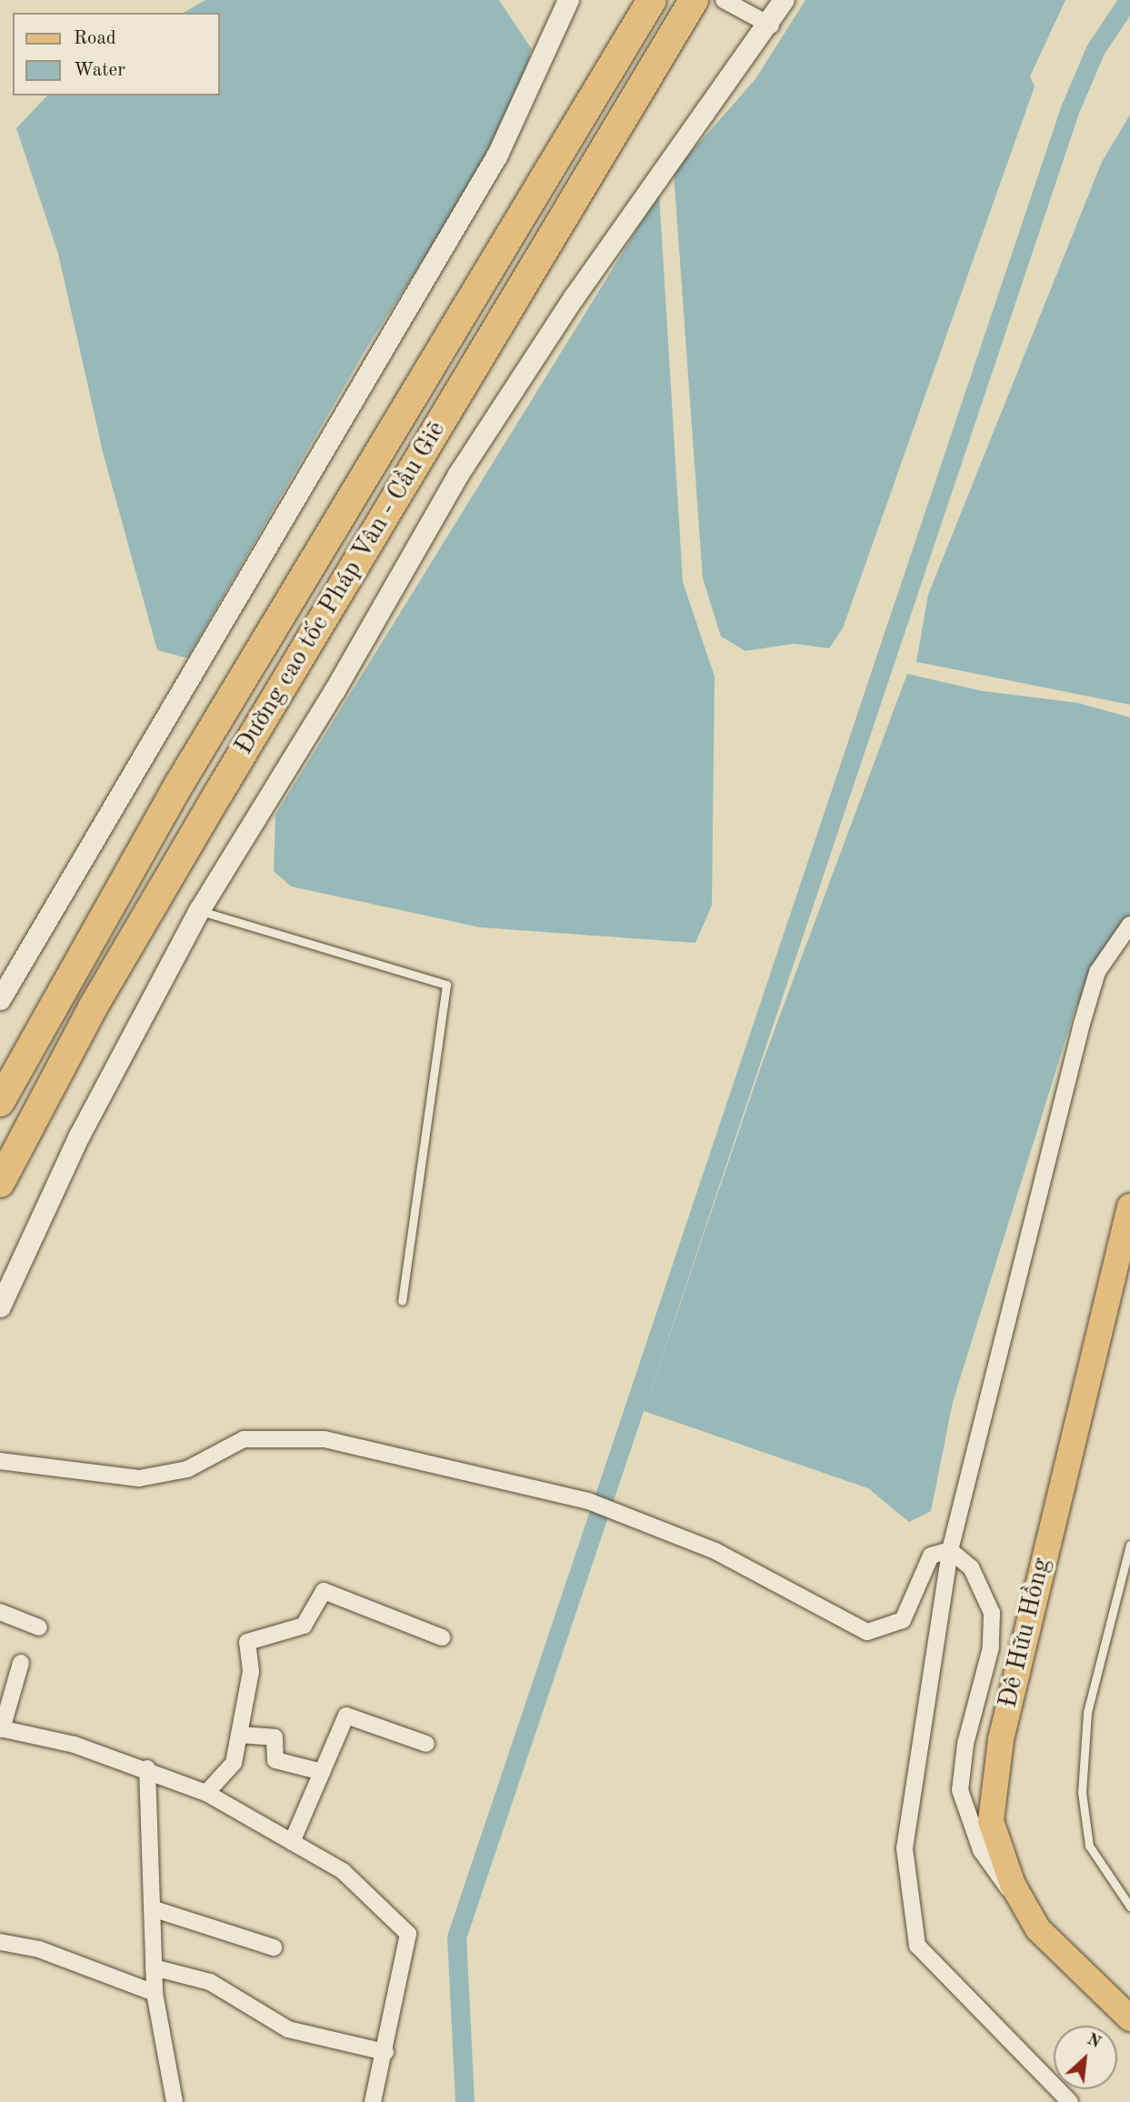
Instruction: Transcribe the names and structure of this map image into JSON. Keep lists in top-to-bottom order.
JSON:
{
  "streets": {
    "highway": ["Đường cao tốc Pháp Vân - Cầu Giẽ"],
    "main road": ["Đê Hữu Hồng"]
  },
  "legend": ["Road", "Water"],
  "north": "top right"
}
